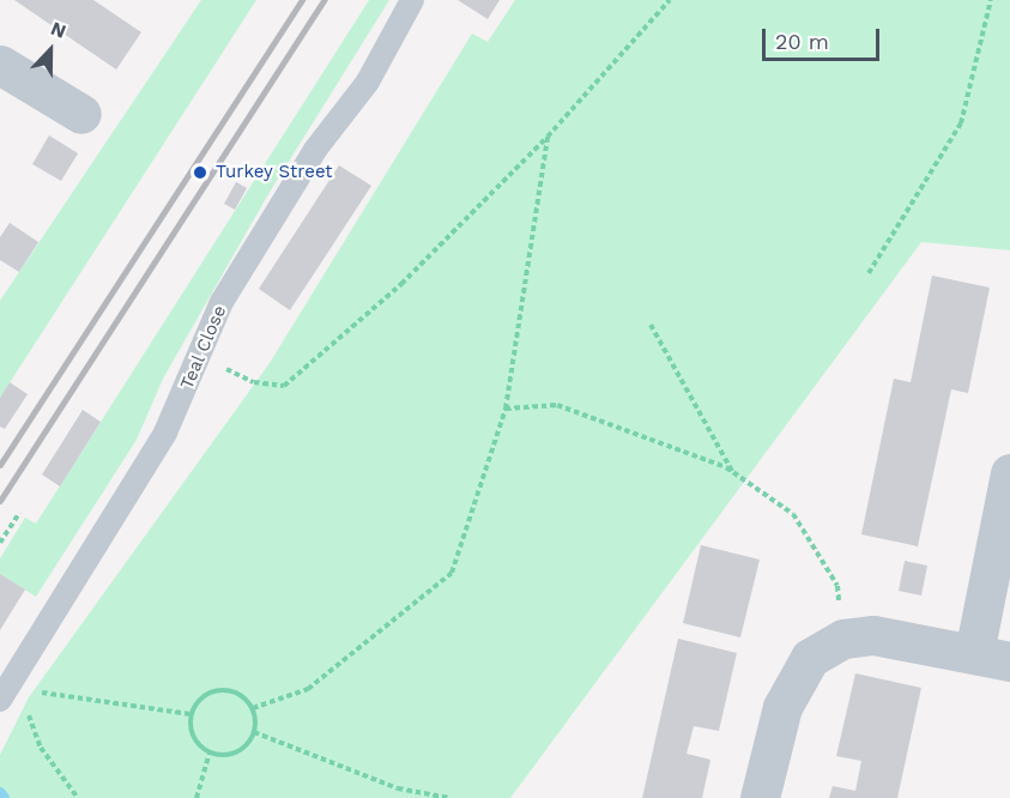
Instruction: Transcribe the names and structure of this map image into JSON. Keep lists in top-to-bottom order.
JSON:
{
  "streets": {
    "lane": ["Teal Close"]
  },
  "places": ["Turkey Street"],
  "scale_bar": "20 m",
  "north": "top"
}
